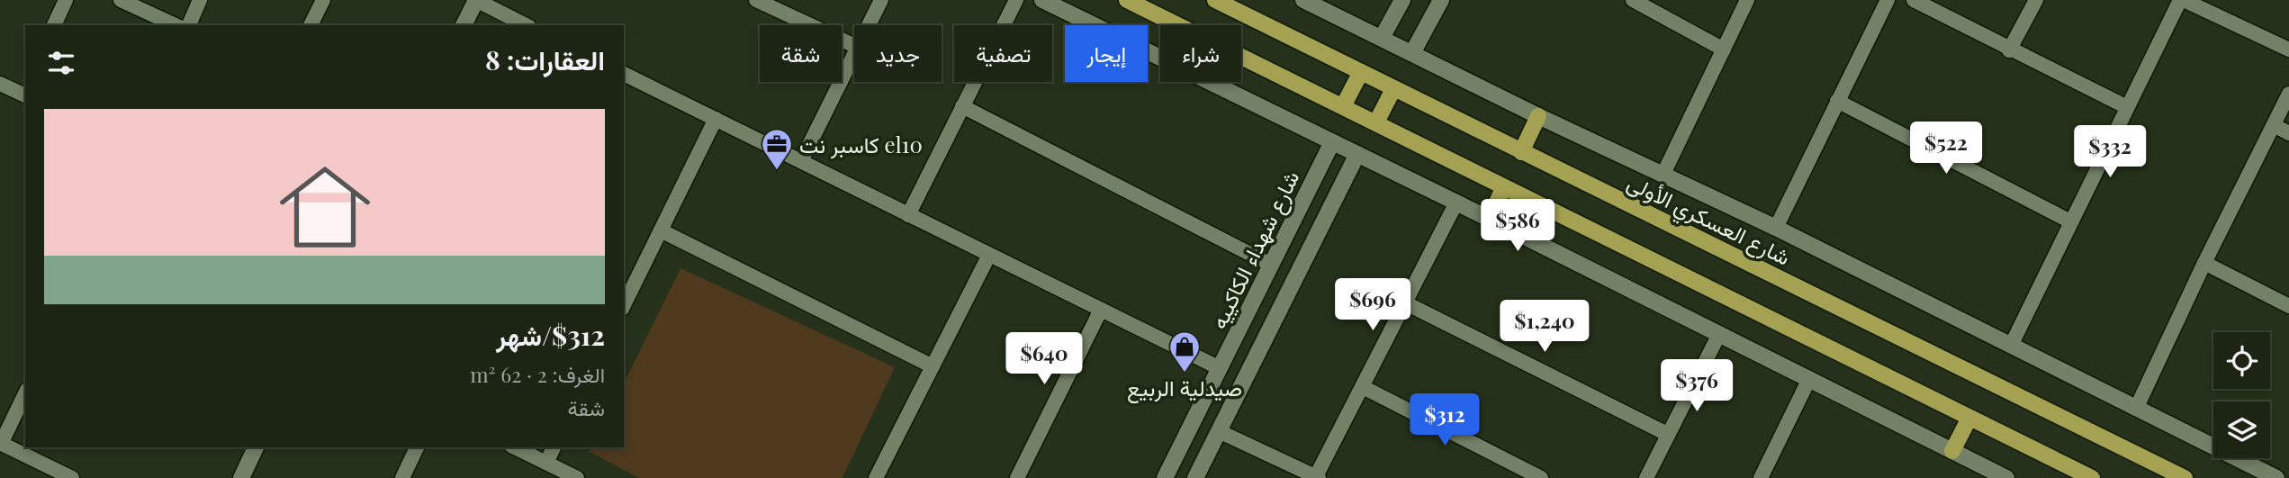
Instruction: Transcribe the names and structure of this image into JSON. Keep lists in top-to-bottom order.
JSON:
{
  "streets": {
    "main road": ["شارع العسكري الأولى"],
    "street": ["شارع شهداء الكاكييه"]
  },
  "places": {
    "office": ["كاسبر نت el10"],
    "shop": ["صيدلية الربيع"]
  },
  "page": {
    "chip": [
      "شراء",
      "إيجار",
      "تصفية",
      "جديد",
      "شقة"
    ],
    "heading": "العقارات: 8",
    "list": [
      {
        "name": "$312/شهر",
        "note": "الغرف: 2 · 62 m² · شقة"
      }
    ],
    "price": [
      "$522",
      "$332",
      "$586",
      "$696",
      "$1,240",
      "$640",
      "$376",
      "$312"
    ]
  }
}
